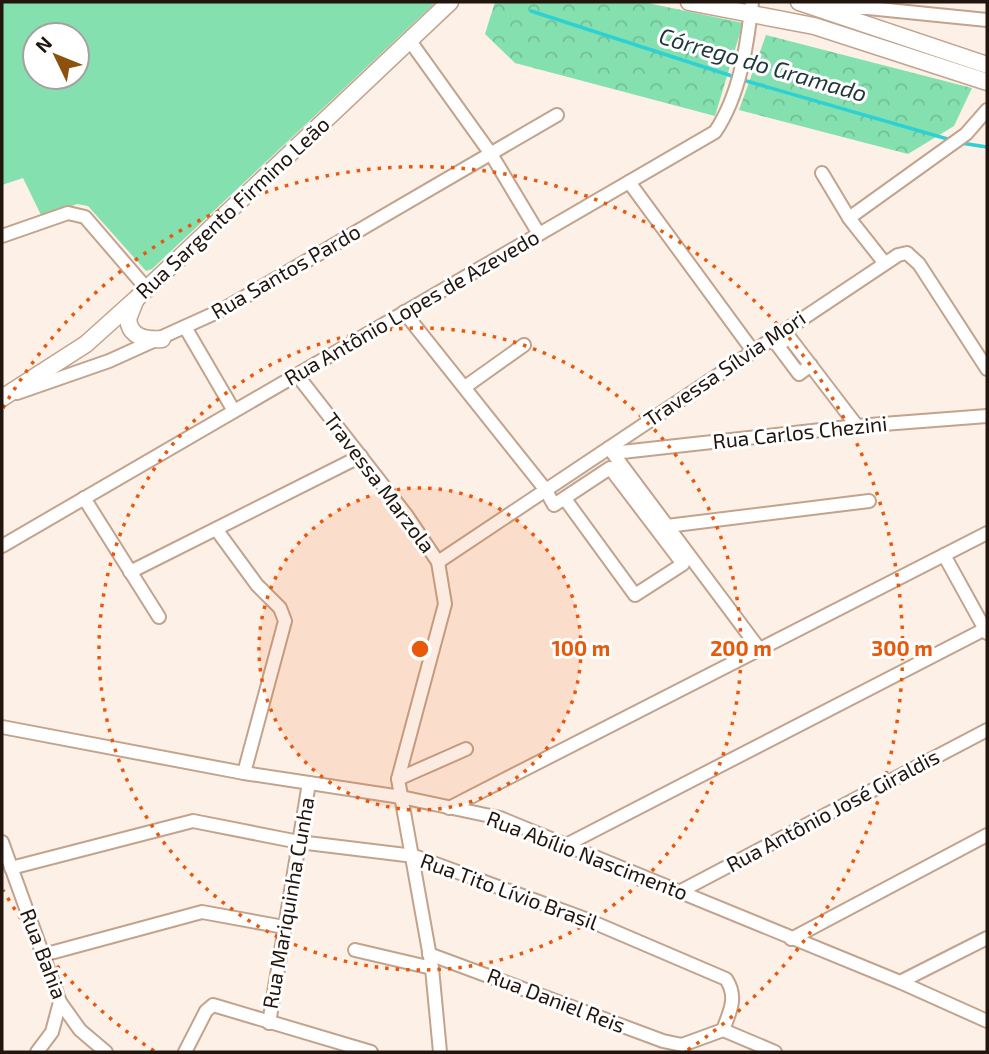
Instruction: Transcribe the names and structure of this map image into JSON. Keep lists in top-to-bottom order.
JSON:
{
  "streets": {
    "street": [
      "Rua Sargento Firmino Leão",
      "Rua Santos Pardo",
      "Rua Antônio Lopes de Azevedo",
      "Travessa Sílvia Mori",
      "Rua Carlos Chezini",
      "Travessa Marzola",
      "Rua Antônio José Giraldis",
      "Rua Abílio Nascimento",
      "Rua Tito Lívio Brasil",
      "Rua Mariquinha Cunha",
      "Rua Bahia",
      "Rua Daniel Reis"
    ]
  },
  "crossings": [
    ["Rua Sargento Firmino Leão", "Rua Santos Pardo"],
    ["Rua Antônio Lopes de Azevedo", "Travessa Marzola"],
    ["Travessa Sílvia Mori", "Rua Carlos Chezini"],
    ["Travessa Sílvia Mori", "Travessa Marzola"],
    ["Travessa Marzola", "Rua Abílio Nascimento"],
    ["Travessa Marzola", "Rua Tito Lívio Brasil"],
    ["Travessa Marzola", "Rua Daniel Reis"],
    ["Rua Antônio José Giraldis", "Rua Abílio Nascimento"],
    ["Rua Abílio Nascimento", "Rua Mariquinha Cunha"],
    ["Rua Tito Lívio Brasil", "Rua Mariquinha Cunha"],
    ["Rua Tito Lívio Brasil", "Rua Bahia"],
    ["Rua Tito Lívio Brasil", "Rua Daniel Reis"]
  ],
  "water": ["Córrego do Gramado"],
  "north": "top left",
  "rings": ["100 m", "200 m", "300 m"]
}
